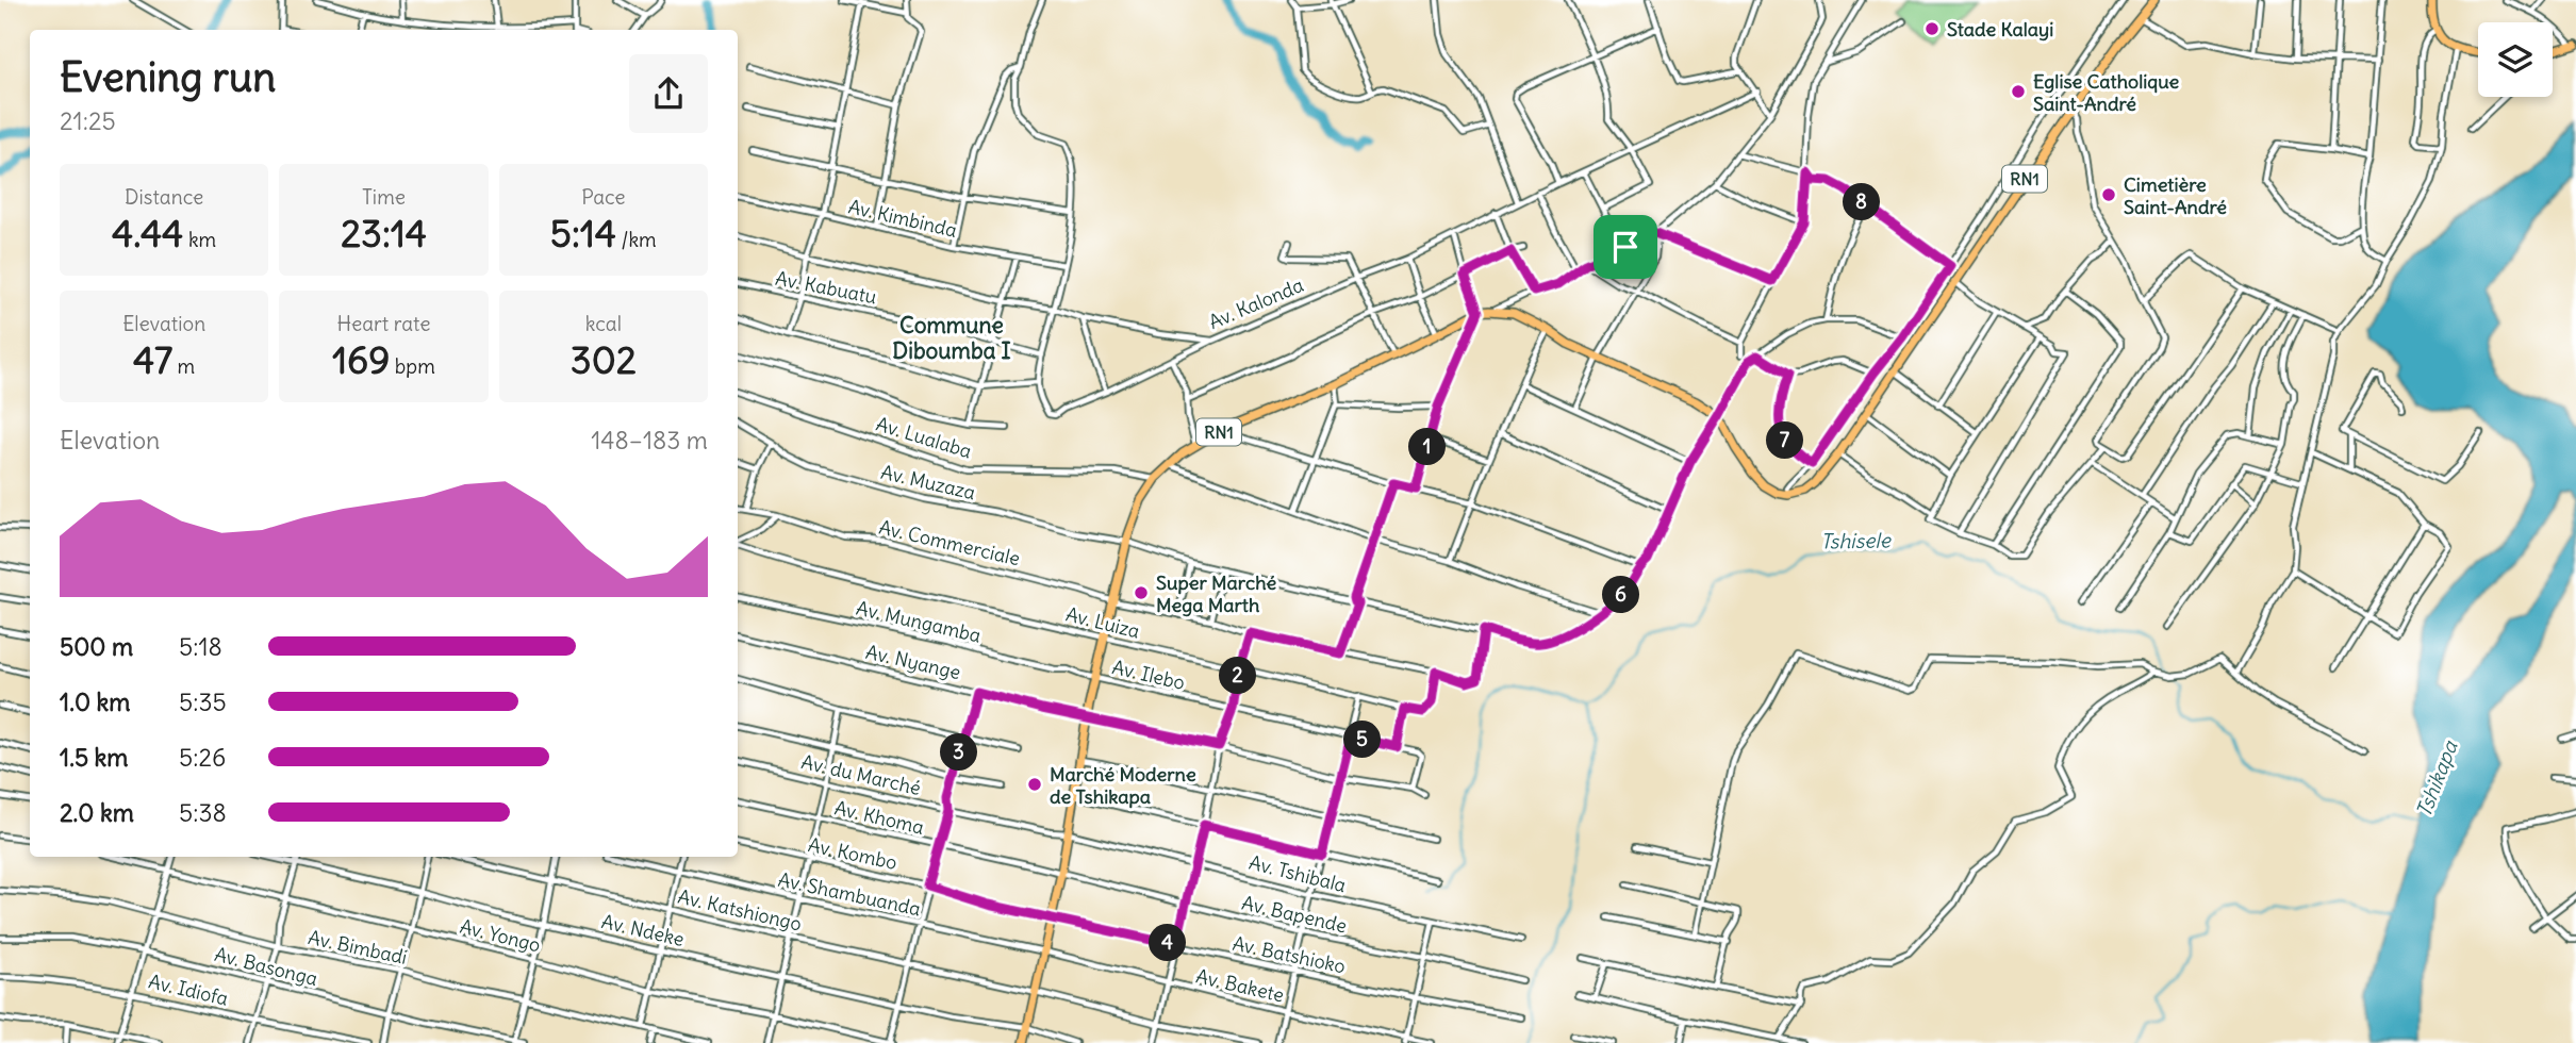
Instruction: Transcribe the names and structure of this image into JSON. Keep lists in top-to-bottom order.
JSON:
{
  "streets": {
    "highway": ["RN1"],
    "street": [
      "Av. Kimbinda",
      "Av. Kabuatu",
      "Av. Kalonda",
      "Av. Lualaba",
      "Av. Muzaza",
      "Av. Commerciale",
      "Av. Mungamba",
      "Av. Luiza",
      "Av. Nyange",
      "Av. Ilebo",
      "Av. du Marché",
      "Av. Khoma",
      "Av. Kombo",
      "Av. Tshibala",
      "Av. Shambuanda",
      "Av. Katshiongo",
      "Av. Bapende",
      "Av. Ndeke",
      "Av. Yongo",
      "Av. Bimbadi",
      "Av. Batshioko",
      "Av. Basonga",
      "Av. Bakete",
      "Av. Idiofa"
    ]
  },
  "crossings": [
    ["RN1", "Av. Lualaba"],
    ["RN1", "Av. Muzaza"],
    ["RN1", "Av. Commerciale"],
    ["RN1", "Av. Mungamba"],
    ["RN1", "Av. Luiza"],
    ["RN1", "Av. Nyange"],
    ["RN1", "Av. Ilebo"],
    ["RN1", "Av. du Marché"],
    ["RN1", "Av. Khoma"],
    ["RN1", "Av. Kombo"],
    ["RN1", "Av. Tshibala"],
    ["RN1", "Av. Shambuanda"],
    ["RN1", "Av. Katshiongo"],
    ["RN1", "Av. Bapende"],
    ["RN1", "Av. Ndeke"],
    ["RN1", "Av. Batshioko"],
    ["RN1", "Av. Bakete"],
    ["Av. Muzaza", "Av. Commerciale"],
    ["Av. Mungamba", "Av. Ilebo"],
    ["Av. Nyange", "Av. Ilebo"],
    ["Av. du Marché", "Av. Tshibala"],
    ["Av. Khoma", "Av. Bapende"],
    ["Av. Kombo", "Av. Batshioko"],
    ["Av. Shambuanda", "Av. Bakete"]
  ],
  "districts": ["Commune Diboumba I"],
  "water": ["Tshisele", "Tshikapa"],
  "places": [
    "Stade Kalayi",
    "Eglise Catholique Saint-André",
    "Cimetière Saint-André",
    "Super Marché Mega Marth",
    "Marché Moderne de Tshikapa"
  ],
  "page": {
    "heading": ["Evening run", "21:25"],
    "stats": [
      ["Distance", "4.44 km"],
      ["Time", "23:14"],
      ["Pace", "5:14 /km"],
      ["Elevation", "47 m"],
      ["Heart rate", "169 bpm"],
      ["kcal", "302"]
    ],
    "pins": [
      "8",
      "7",
      "1",
      "6",
      "2",
      "5",
      "3",
      "4"
    ],
    "chart": ["Elevation", "148–183 m"],
    "list": [
      {
        "name": "500 m",
        "note": "5:18"
      },
      {
        "name": "1.0 km",
        "note": "5:35"
      },
      {
        "name": "1.5 km",
        "note": "5:26"
      },
      {
        "name": "2.0 km",
        "note": "5:38"
      }
    ]
  }
}
